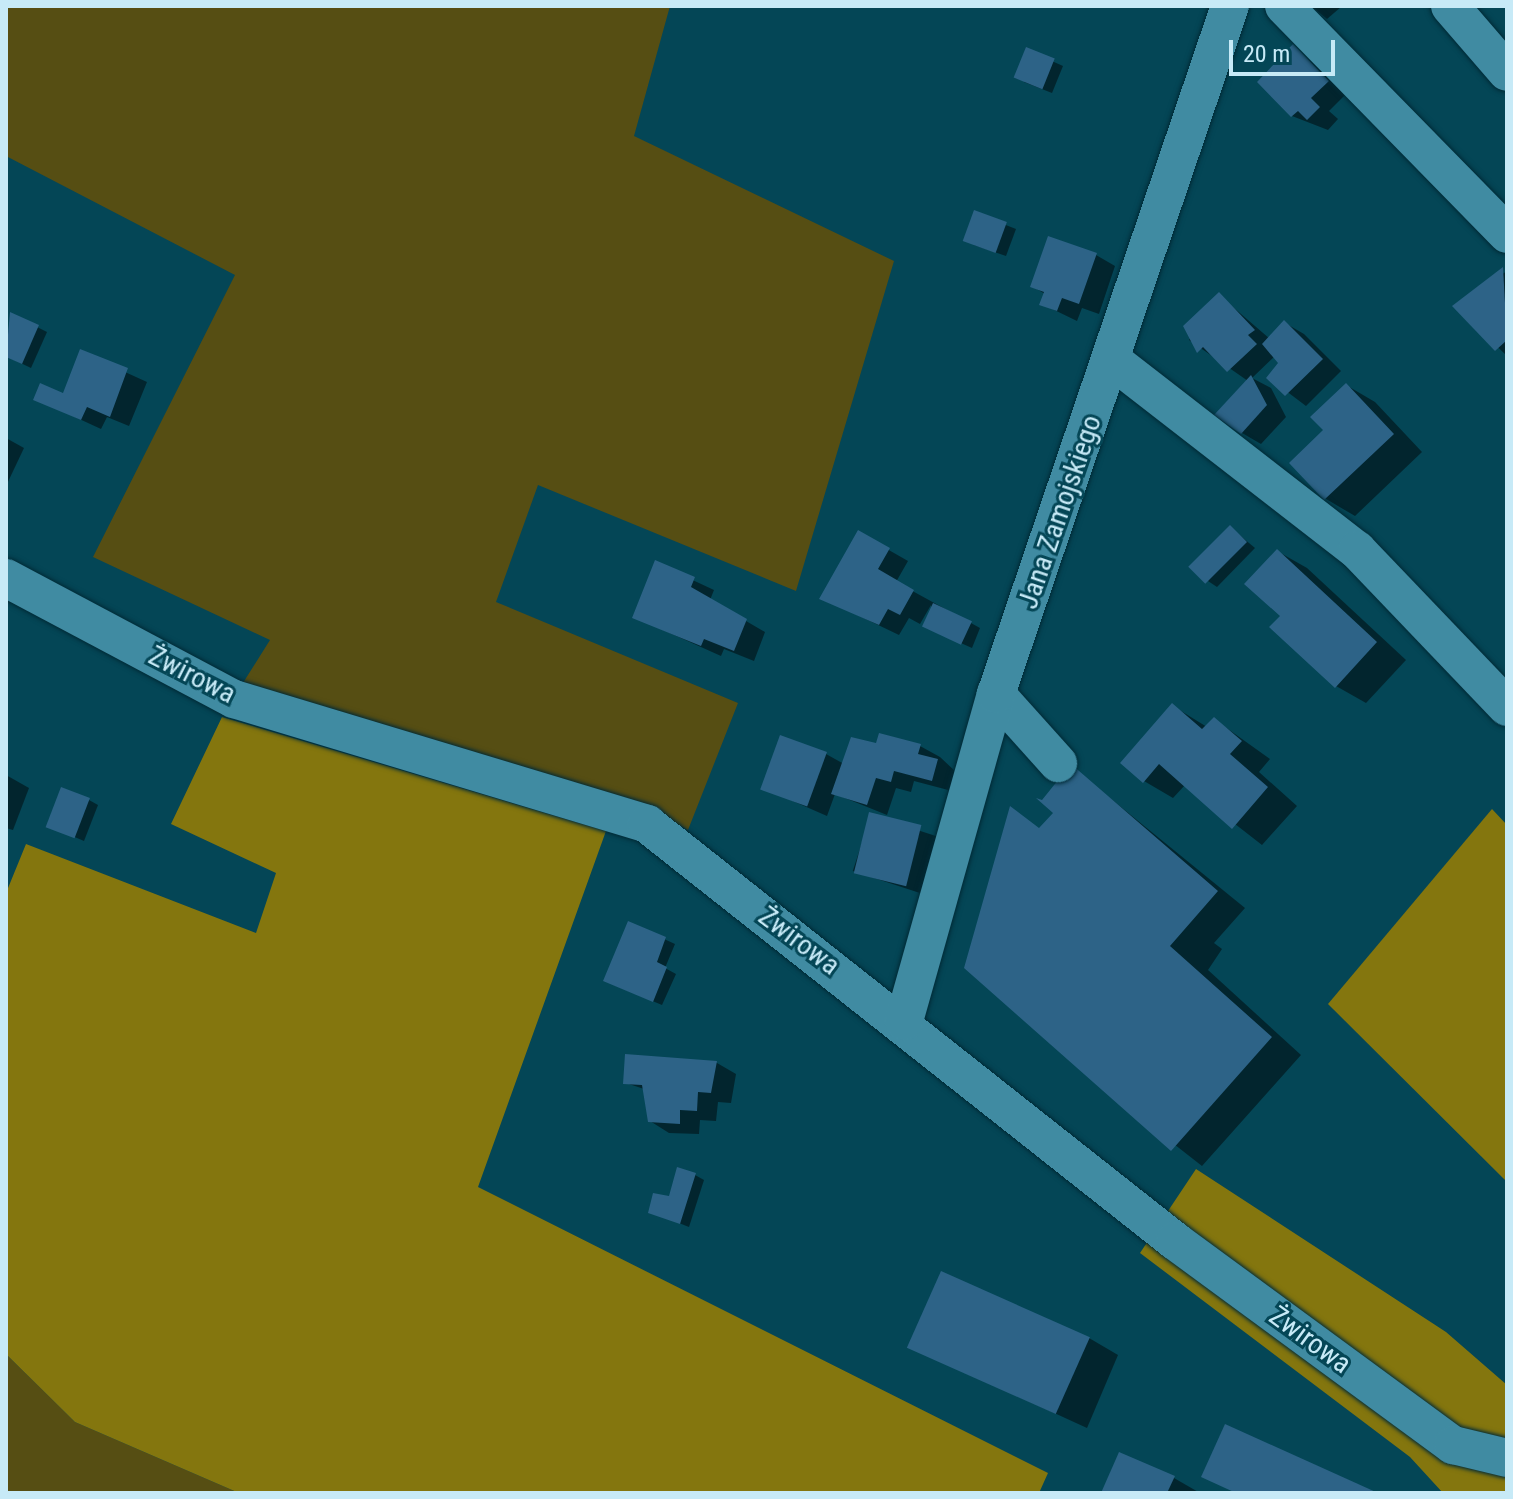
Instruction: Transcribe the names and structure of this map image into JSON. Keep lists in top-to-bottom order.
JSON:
{
  "streets": {
    "street": ["Jana Zamojskiego", "Żwirowa"]
  },
  "crossings": [
    ["Jana Zamojskiego", "Żwirowa"]
  ],
  "scale_bar": "20 m"
}
